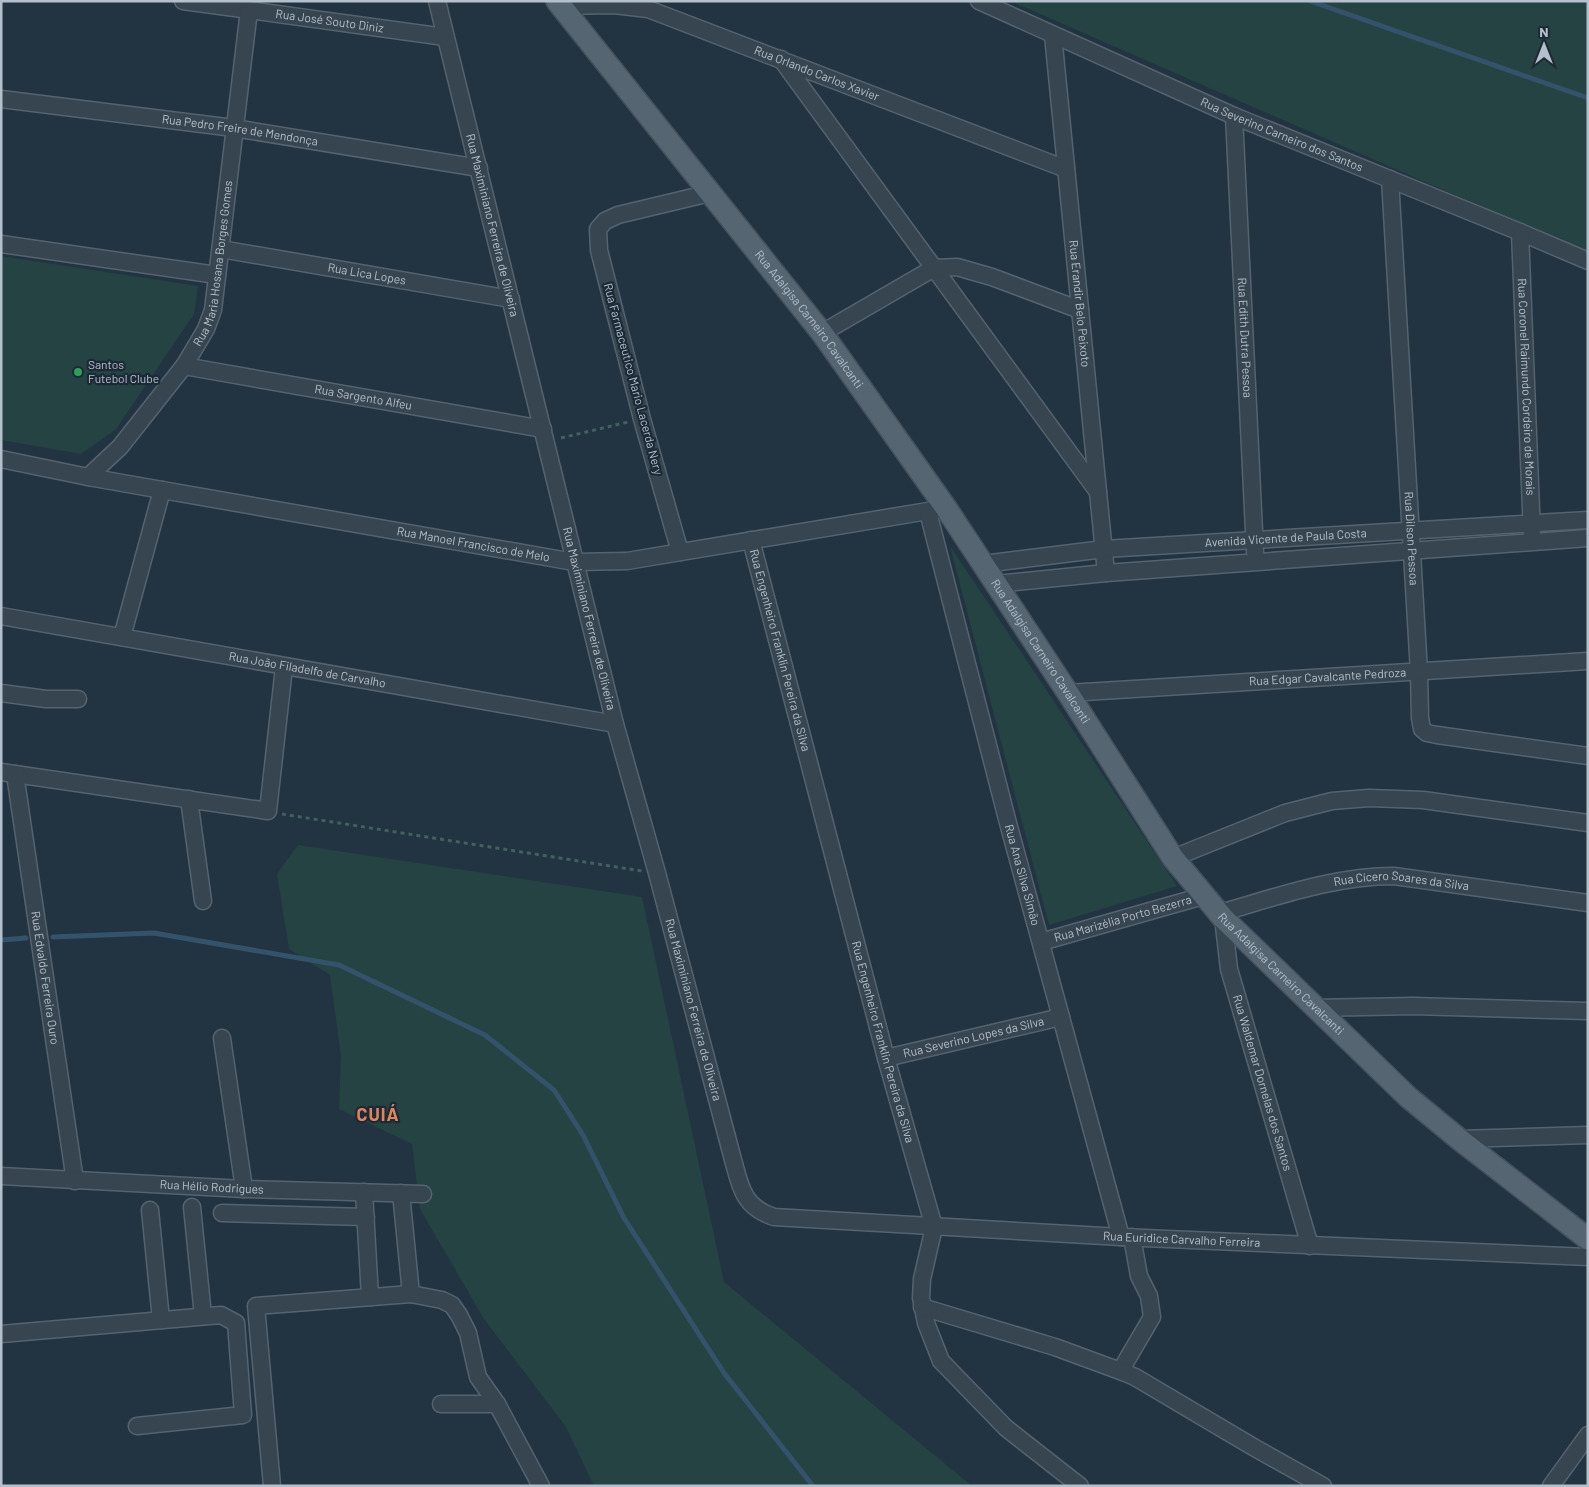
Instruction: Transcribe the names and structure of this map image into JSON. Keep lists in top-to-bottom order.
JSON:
{
  "streets": {
    "main road": ["Rua Adalgisa Carneiro Cavalcanti"],
    "street": [
      "Rua José Souto Diniz",
      "Rua Orlando Carlos Xavier",
      "Rua Pedro Freire de Mendonça",
      "Rua Severino Carneiro dos Santos",
      "Rua Maximiniano Ferreira de Oliveira",
      "Rua Maria Hosana Borges Gomes",
      "Rua Lica Lopes",
      "Rua Erandir Belo Peixoto",
      "Rua Edith Dutra Pessoa",
      "Rua Farmaceutico Mario Lacerda Nery",
      "Rua Coronel Raimundo Cordeiro de Morais",
      "Rua Sargento Alfeu",
      "Rua Dilson Pessoa",
      "Avenida Vicente de Paula Costa",
      "Rua Manoel Francisco de Melo",
      "Rua Engenheiro Franklin Pereira da Silva",
      "Rua João Filadelfo de Carvalho",
      "Rua Edgar Cavalcante Pedroza",
      "Rua Ana Silva Simão",
      "Rua Cícero Soares da Silva",
      "Rua Marizélia Porto Bezerra",
      "Rua Edvaldo Ferreira Ouro",
      "Rua Severino Lopes da Silva",
      "Rua Waldemar Dornelas dos Santos",
      "Rua Hélio Rodrigues",
      "Rua Euridice Carvalho Ferreira"
    ]
  },
  "crossings": [
    ["Rua José Souto Diniz", "Rua Maximiniano Ferreira de Oliveira"],
    ["Rua José Souto Diniz", "Rua Maria Hosana Borges Gomes"],
    ["Rua Orlando Carlos Xavier", "Rua Erandir Belo Peixoto"],
    ["Rua Orlando Carlos Xavier", "Rua Adalgisa Carneiro Cavalcanti"],
    ["Rua Pedro Freire de Mendonça", "Rua Maximiniano Ferreira de Oliveira"],
    ["Rua Pedro Freire de Mendonça", "Rua Maria Hosana Borges Gomes"],
    ["Rua Severino Carneiro dos Santos", "Rua Erandir Belo Peixoto"],
    ["Rua Severino Carneiro dos Santos", "Rua Edith Dutra Pessoa"],
    ["Rua Severino Carneiro dos Santos", "Rua Coronel Raimundo Cordeiro de Morais"],
    ["Rua Severino Carneiro dos Santos", "Rua Dilson Pessoa"],
    ["Rua Maximiniano Ferreira de Oliveira", "Rua Lica Lopes"],
    ["Rua Maximiniano Ferreira de Oliveira", "Rua Sargento Alfeu"],
    ["Rua Maximiniano Ferreira de Oliveira", "Rua Manoel Francisco de Melo"],
    ["Rua Maximiniano Ferreira de Oliveira", "Rua João Filadelfo de Carvalho"],
    ["Rua Maximiniano Ferreira de Oliveira", "Rua Euridice Carvalho Ferreira"],
    ["Rua Maria Hosana Borges Gomes", "Rua Lica Lopes"],
    ["Rua Maria Hosana Borges Gomes", "Rua Sargento Alfeu"],
    ["Rua Maria Hosana Borges Gomes", "Rua Manoel Francisco de Melo"],
    ["Rua Erandir Belo Peixoto", "Avenida Vicente de Paula Costa"],
    ["Rua Adalgisa Carneiro Cavalcanti", "Rua Farmaceutico Mario Lacerda Nery"],
    ["Rua Adalgisa Carneiro Cavalcanti", "Avenida Vicente de Paula Costa"],
    ["Rua Adalgisa Carneiro Cavalcanti", "Rua Manoel Francisco de Melo"],
    ["Rua Adalgisa Carneiro Cavalcanti", "Rua Edgar Cavalcante Pedroza"],
    ["Rua Adalgisa Carneiro Cavalcanti", "Rua Ana Silva Simão"],
    ["Rua Adalgisa Carneiro Cavalcanti", "Rua Cícero Soares da Silva"],
    ["Rua Adalgisa Carneiro Cavalcanti", "Rua Marizélia Porto Bezerra"],
    ["Rua Adalgisa Carneiro Cavalcanti", "Rua Waldemar Dornelas dos Santos"],
    ["Rua Edith Dutra Pessoa", "Avenida Vicente de Paula Costa"],
    ["Rua Farmaceutico Mario Lacerda Nery", "Rua Manoel Francisco de Melo"],
    ["Rua Coronel Raimundo Cordeiro de Morais", "Avenida Vicente de Paula Costa"],
    ["Rua Dilson Pessoa", "Avenida Vicente de Paula Costa"],
    ["Rua Dilson Pessoa", "Rua Edgar Cavalcante Pedroza"],
    ["Rua Manoel Francisco de Melo", "Rua Engenheiro Franklin Pereira da Silva"],
    ["Rua Manoel Francisco de Melo", "Rua Ana Silva Simão"],
    ["Rua Engenheiro Franklin Pereira da Silva", "Rua Severino Lopes da Silva"],
    ["Rua Engenheiro Franklin Pereira da Silva", "Rua Euridice Carvalho Ferreira"],
    ["Rua Ana Silva Simão", "Rua Marizélia Porto Bezerra"],
    ["Rua Ana Silva Simão", "Rua Severino Lopes da Silva"],
    ["Rua Ana Silva Simão", "Rua Euridice Carvalho Ferreira"],
    ["Rua Cícero Soares da Silva", "Rua Waldemar Dornelas dos Santos"],
    ["Rua Edvaldo Ferreira Ouro", "Rua Hélio Rodrigues"],
    ["Rua Waldemar Dornelas dos Santos", "Rua Euridice Carvalho Ferreira"]
  ],
  "districts": ["CUIÁ"],
  "places": ["Santos Futebol Clube"],
  "north": "top"
}
